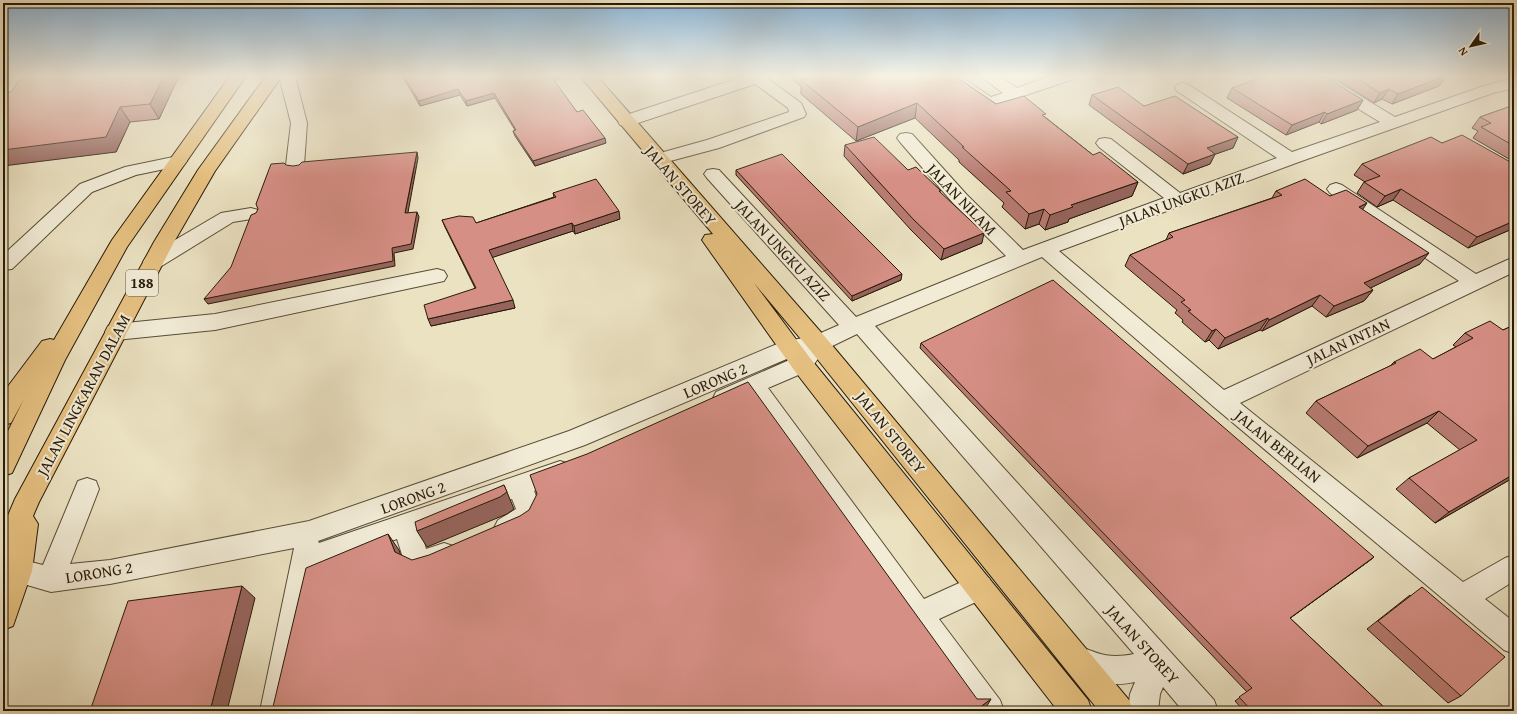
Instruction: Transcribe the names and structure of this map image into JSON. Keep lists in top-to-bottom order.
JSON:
{
  "streets": {
    "main road": ["JALAN STOREY", "188", "JALAN LINGKARAN DALAM"],
    "street": [
      "JALAN NILAM",
      "JALAN UNGKU AZIZ",
      "JALAN INTAN",
      "LORONG 2",
      "JALAN BERLIAN"
    ]
  },
  "crossings": [
    ["JALAN STOREY", "JALAN UNGKU AZIZ"],
    ["JALAN STOREY", "LORONG 2"],
    ["JALAN NILAM", "JALAN UNGKU AZIZ"],
    ["JALAN UNGKU AZIZ", "JALAN BERLIAN"],
    ["JALAN INTAN", "JALAN BERLIAN"],
    ["LORONG 2", "JALAN LINGKARAN DALAM"]
  ],
  "north": "bottom left"
}
